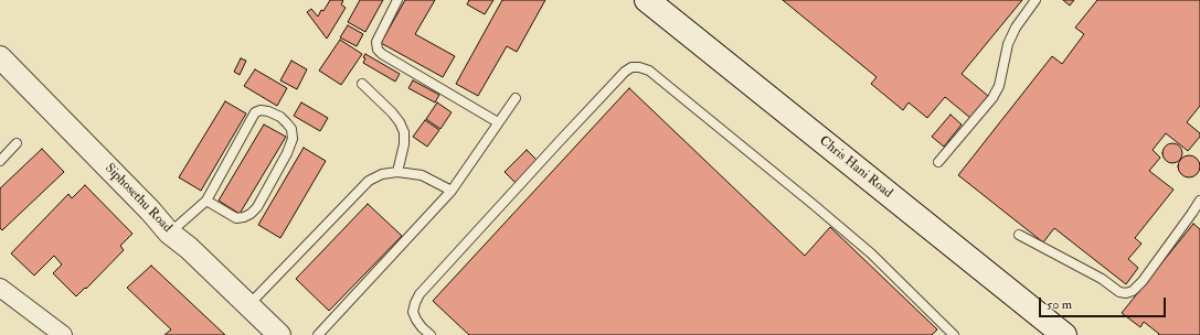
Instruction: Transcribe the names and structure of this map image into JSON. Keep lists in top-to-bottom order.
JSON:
{
  "streets": {
    "main road": ["Chris Hani Road"],
    "street": ["Siphosethu Road"]
  },
  "scale_bar": "50 m"
}
